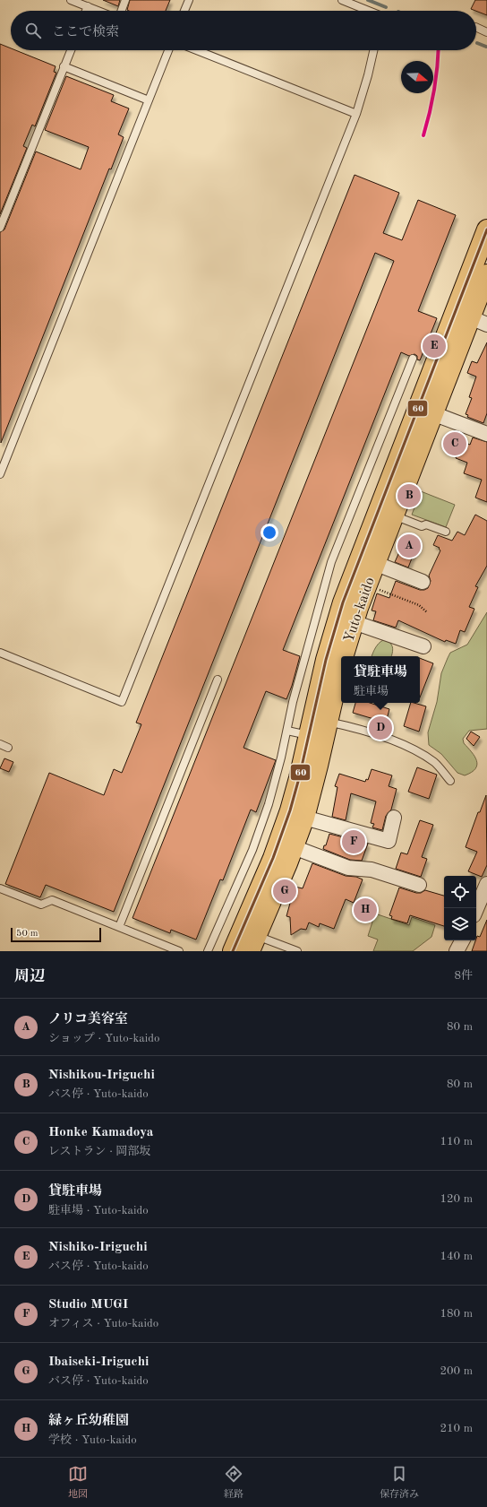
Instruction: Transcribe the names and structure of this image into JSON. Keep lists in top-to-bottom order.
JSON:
{
  "streets": {
    "main road": ["Yuto-kaido"]
  },
  "lines": ["transit line 60"],
  "scale_bar": "50 m",
  "north": "right",
  "page": {
    "search": "ここで検索",
    "pins": [
      "E",
      "C",
      "B",
      "A",
      "D",
      "F",
      "G",
      "H"
    ],
    "popup": ["貸駐車場", "駐車場"],
    "scale": "50 m",
    "heading": ["周辺", "8件"],
    "list": [
      {
        "mark": "A",
        "name": "ノリコ美容室",
        "note": "ショップ · Yuto-kaido",
        "value": "80 m"
      },
      {
        "mark": "B",
        "name": "Nishikou-Iriguchi",
        "note": "バス停 · Yuto-kaido",
        "value": "80 m"
      },
      {
        "mark": "C",
        "name": "Honke Kamadoya",
        "note": "レストラン · 岡部坂",
        "value": "110 m"
      },
      {
        "mark": "D",
        "name": "貸駐車場",
        "note": "駐車場 · Yuto-kaido",
        "value": "120 m"
      },
      {
        "mark": "E",
        "name": "Nishiko-Iriguchi",
        "note": "バス停 · Yuto-kaido",
        "value": "140 m"
      },
      {
        "mark": "F",
        "name": "Studio MUGI",
        "note": "オフィス · Yuto-kaido",
        "value": "180 m"
      },
      {
        "mark": "G",
        "name": "Ibaiseki-Iriguchi",
        "note": "バス停 · Yuto-kaido",
        "value": "200 m"
      },
      {
        "mark": "H",
        "name": "緑ヶ丘幼稚園",
        "note": "学校 · Yuto-kaido",
        "value": "210 m"
      }
    ],
    "nav": ["地図", "経路", "保存済み"]
  }
}
